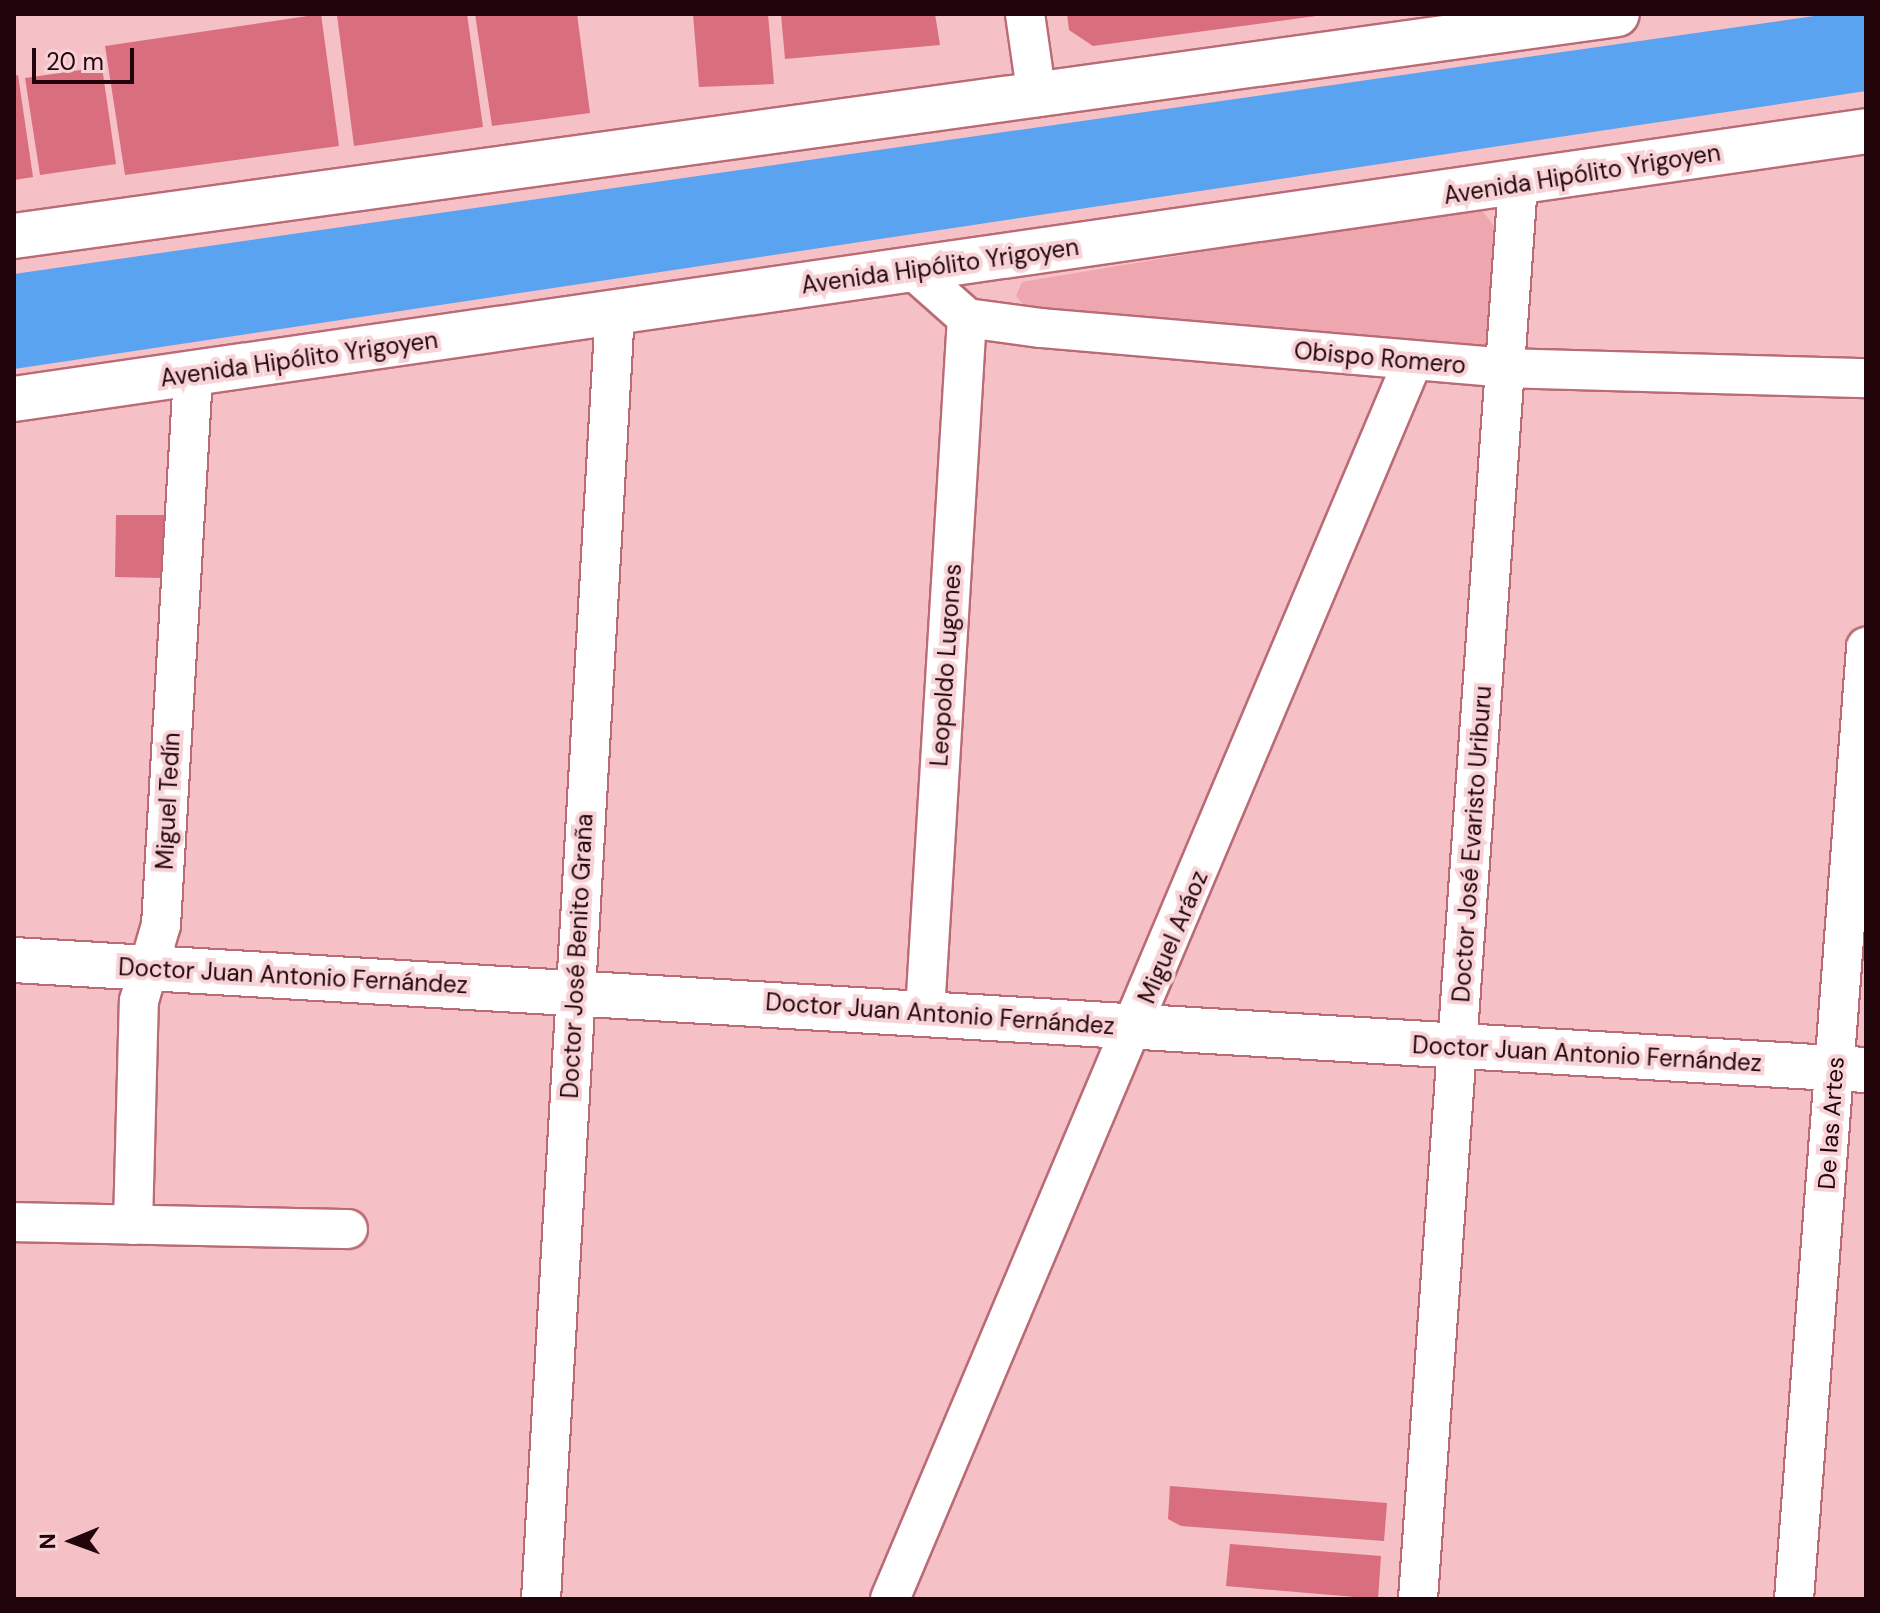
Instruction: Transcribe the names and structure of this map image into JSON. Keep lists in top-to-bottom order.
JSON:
{
  "streets": {
    "main road": ["Avenida Hipólito Yrigoyen", "Doctor Juan Antonio Fernández"],
    "street": [
      "Obispo Romero",
      "Leopoldo Lugones",
      "Miguel Tedín",
      "Doctor José Evaristo Uriburu",
      "Miguel Aráoz",
      "Doctor José Benito Graña",
      "De las Artes"
    ]
  },
  "crossings": [
    ["Avenida Hipólito Yrigoyen", "Miguel Tedín"],
    ["Avenida Hipólito Yrigoyen", "Doctor José Evaristo Uriburu"],
    ["Avenida Hipólito Yrigoyen", "Doctor José Benito Graña"],
    ["Obispo Romero", "Leopoldo Lugones"],
    ["Obispo Romero", "Doctor José Evaristo Uriburu"],
    ["Obispo Romero", "Miguel Aráoz"],
    ["Leopoldo Lugones", "Doctor Juan Antonio Fernández"],
    ["Miguel Tedín", "Doctor Juan Antonio Fernández"],
    ["Doctor José Evaristo Uriburu", "Doctor Juan Antonio Fernández"],
    ["Miguel Aráoz", "Doctor Juan Antonio Fernández"],
    ["Doctor José Benito Graña", "Doctor Juan Antonio Fernández"],
    ["Doctor Juan Antonio Fernández", "De las Artes"]
  ],
  "scale_bar": "20 m",
  "north": "left"
}
